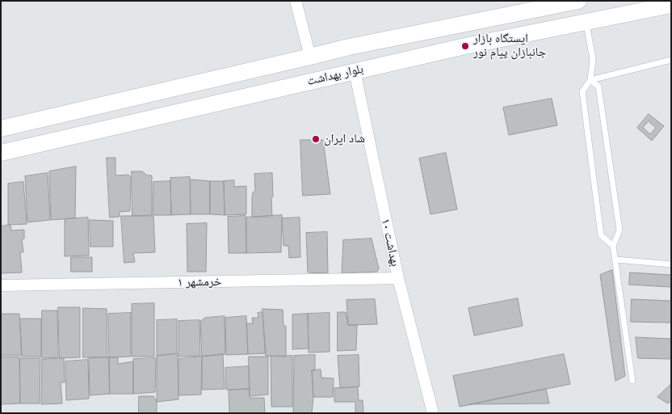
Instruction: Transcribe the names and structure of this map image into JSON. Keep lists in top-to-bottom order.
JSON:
{
  "streets": {
    "main road": ["بلوار بهداشت"],
    "street": ["بهداشت ۱۰", "خرمشهر ۱"]
  },
  "crossings": [
    ["بلوار بهداشت", "بهداشت ۱۰"],
    ["بهداشت ۱۰", "خرمشهر ۱"]
  ],
  "places": ["ایستگاه بازار جانبازان پیام نور", "شاد ایران"]
}
